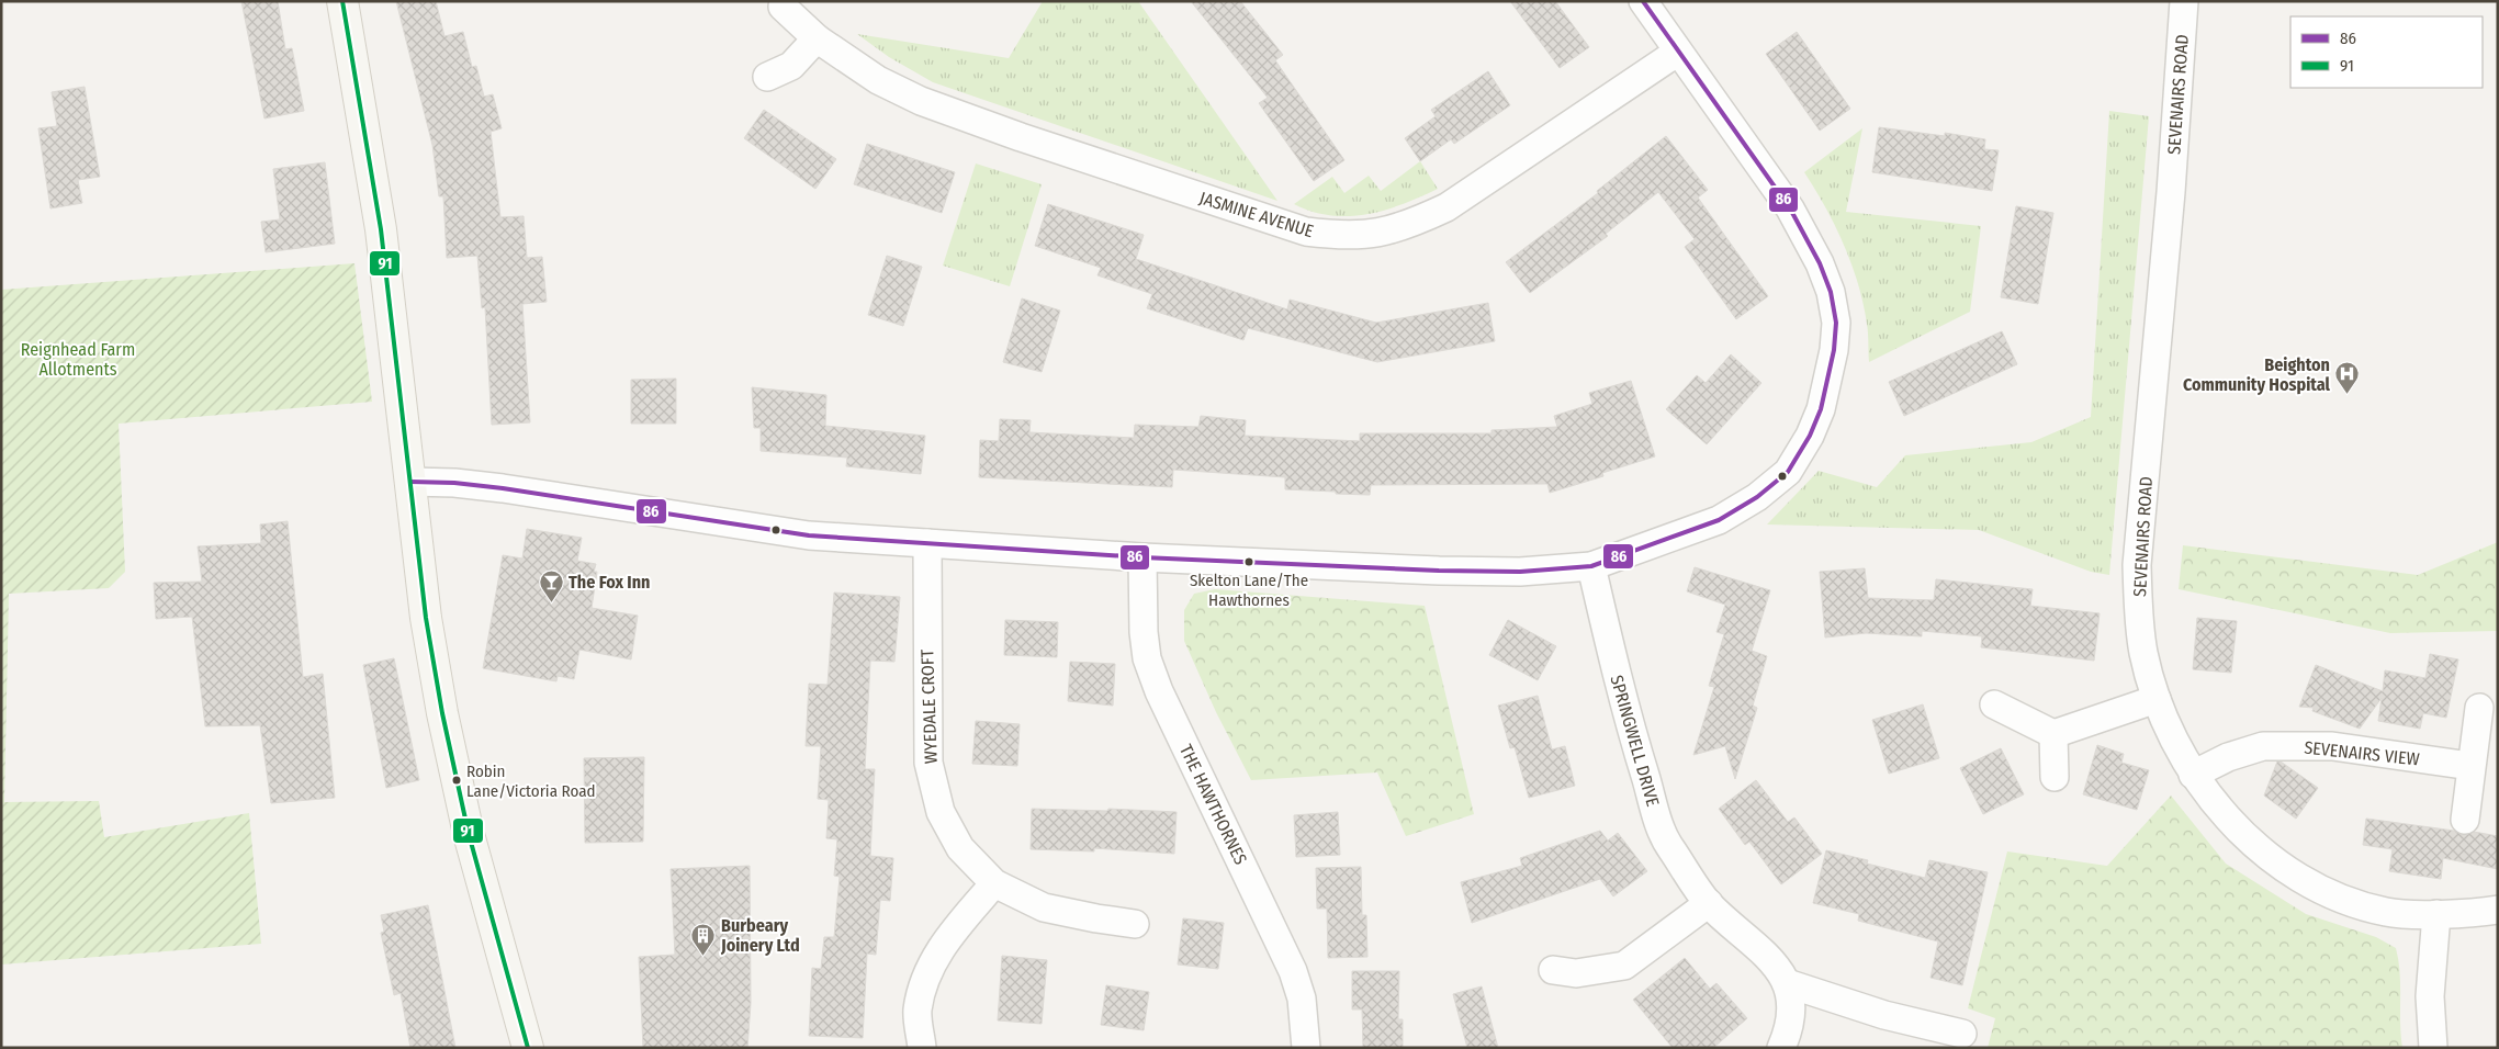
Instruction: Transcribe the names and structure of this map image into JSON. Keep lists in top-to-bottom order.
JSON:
{
  "streets": {
    "street": [
      "SEVENAIRS ROAD",
      "JASMINE AVENUE",
      "WYEDALE CROFT",
      "SPRINGWELL DRIVE",
      "SEVENAIRS VIEW",
      "THE HAWTHORNES"
    ]
  },
  "crossings": [
    ["SEVENAIRS ROAD", "SEVENAIRS VIEW"]
  ],
  "parks": ["Reignhead Farm Allotments"],
  "places": {
    "hospital": ["Beighton Community Hospital"],
    "other": ["Skelton Lane/The Hawthornes", "Robin Lane/Victoria Road"],
    "bar": ["The Fox Inn"],
    "building": ["Burbeary Joinery Ltd"]
  },
  "lines": ["transit line 86", "transit line 91"],
  "legend": ["86", "91"]
}
